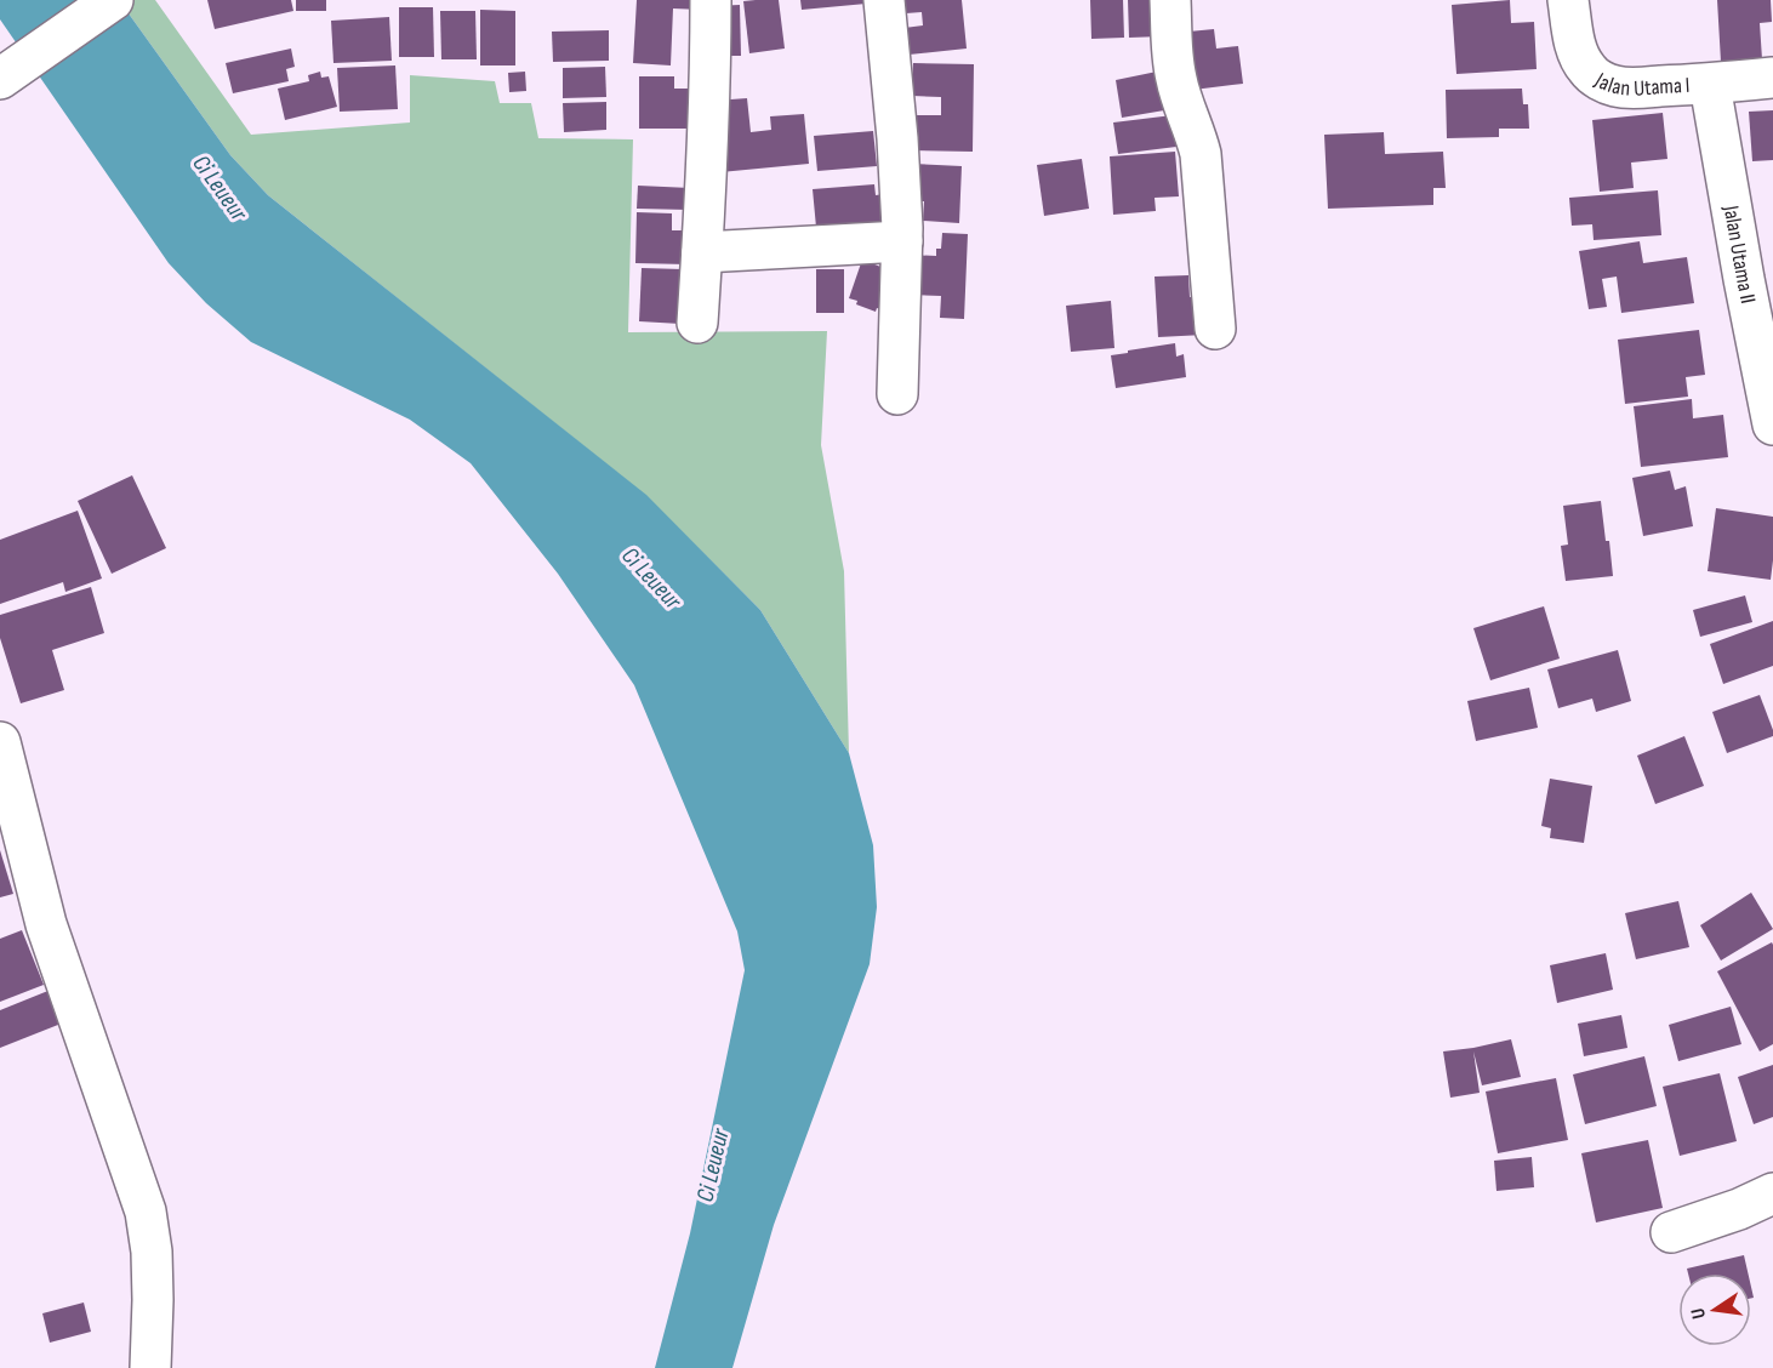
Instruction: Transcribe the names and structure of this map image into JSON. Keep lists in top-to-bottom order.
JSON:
{
  "streets": {
    "street": ["Jalan Utama I", "Jalan Utama II"]
  },
  "crossings": [
    ["Jalan Utama I", "Jalan Utama II"]
  ],
  "water": ["Ci Leueur"],
  "north": "left"
}
